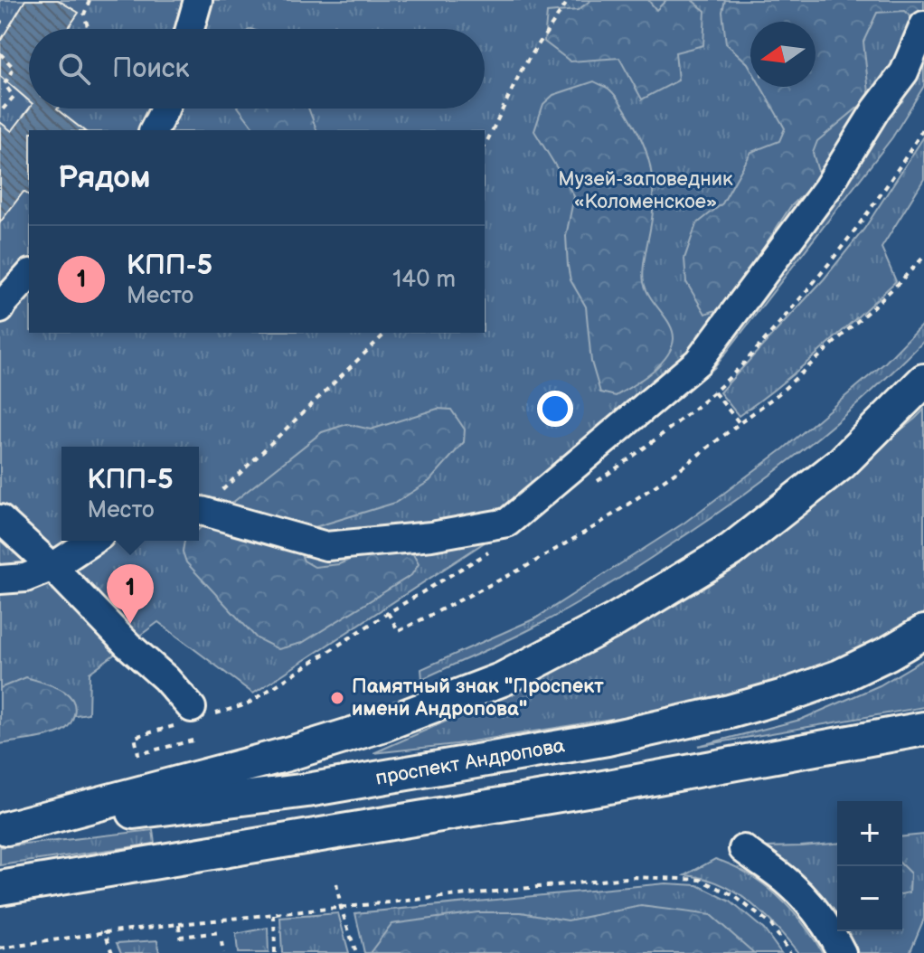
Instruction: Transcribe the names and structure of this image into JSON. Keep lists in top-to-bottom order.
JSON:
{
  "streets": {
    "main road": ["проспект Андропова"]
  },
  "parks": ["Музей-заповедник «Коломенское»"],
  "places": ["Памятный знак \"Проспект имени Андропова\""],
  "north": "left",
  "page": {
    "search": "Поиск",
    "heading": "Рядом",
    "list": [
      {
        "mark": "1",
        "name": "КПП-5",
        "note": "Место",
        "value": "140 m"
      }
    ],
    "popup": ["КПП-5", "Место"],
    "pins": "1",
    "map_buttons": ["+", "−"]
  }
}
